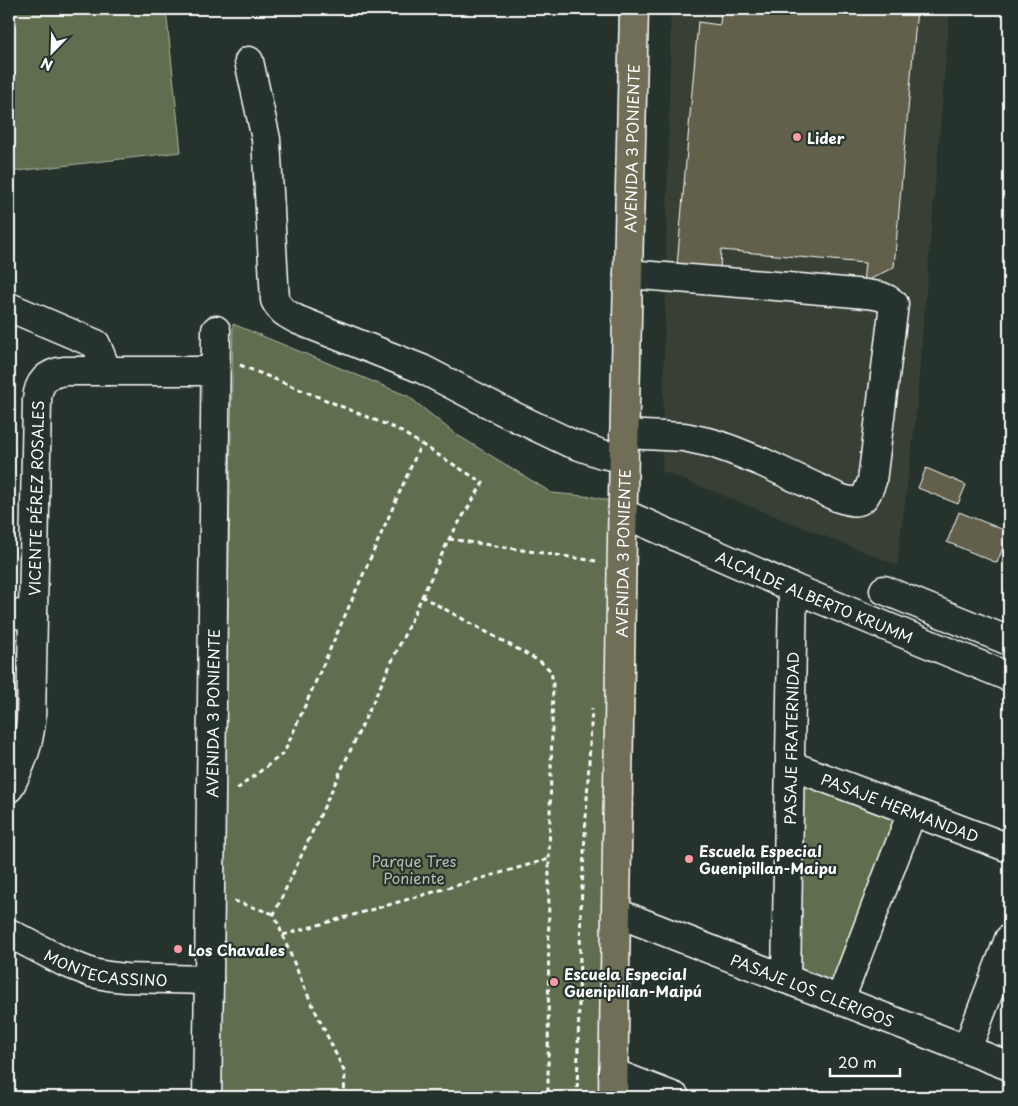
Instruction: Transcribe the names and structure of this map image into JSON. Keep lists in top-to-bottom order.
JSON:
{
  "streets": {
    "main road": ["AVENIDA 3 PONIENTE"],
    "street": [
      "VICENTE PÉREZ ROSALES",
      "ALCALDE ALBERTO KRUMM",
      "PASAJE FRATERNIDAD",
      "PASAJE HERMANDAD",
      "MONTECASSINO",
      "PASAJE LOS CLERIGOS"
    ]
  },
  "crossings": [
    ["AVENIDA 3 PONIENTE", "VICENTE PÉREZ ROSALES"],
    ["AVENIDA 3 PONIENTE", "ALCALDE ALBERTO KRUMM"],
    ["AVENIDA 3 PONIENTE", "MONTECASSINO"],
    ["AVENIDA 3 PONIENTE", "PASAJE LOS CLERIGOS"],
    ["ALCALDE ALBERTO KRUMM", "PASAJE FRATERNIDAD"],
    ["PASAJE FRATERNIDAD", "PASAJE HERMANDAD"],
    ["PASAJE FRATERNIDAD", "PASAJE LOS CLERIGOS"]
  ],
  "parks": ["Parque Tres Poniente"],
  "places": [
    "Lider",
    "Escuela Especial Guenipillan-Maipu",
    "Los Chavales",
    "Escuela Especial Guenipillan-Maipú"
  ],
  "scale_bar": "20 m",
  "north": "bottom left"
}
